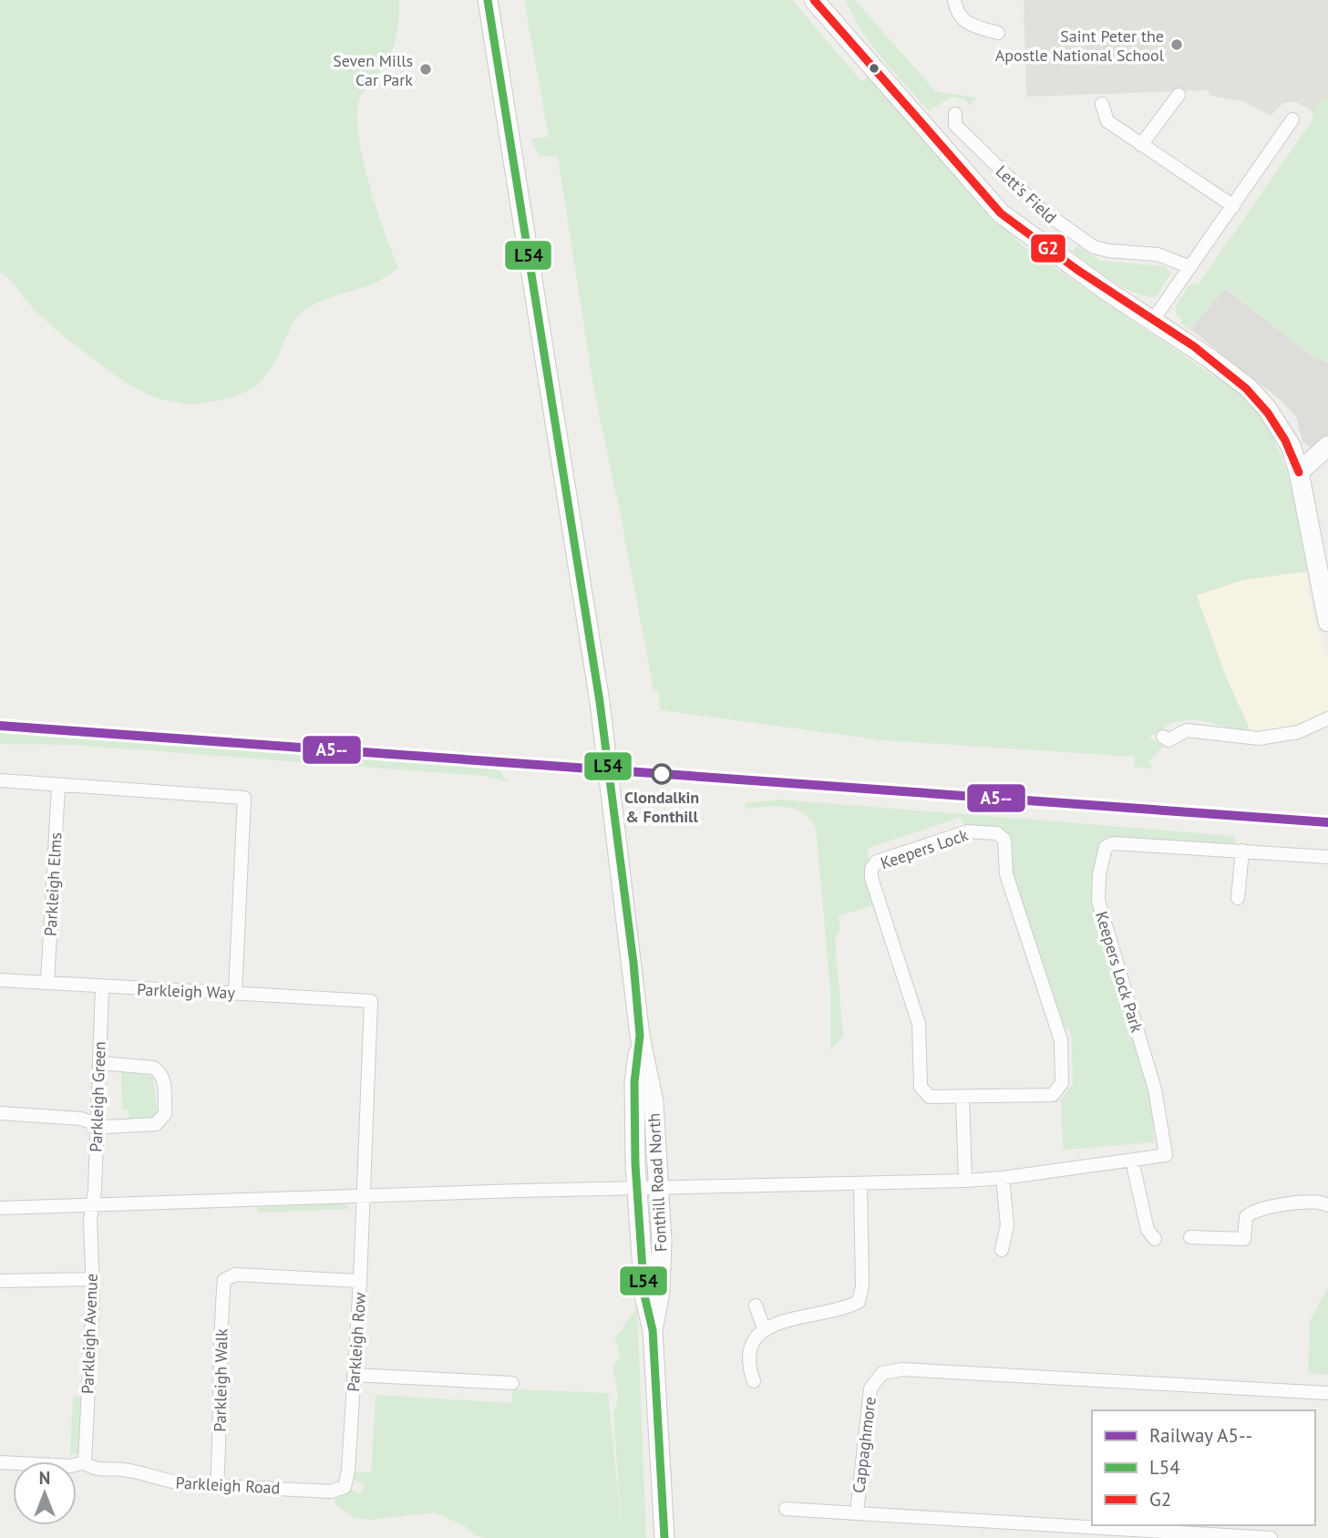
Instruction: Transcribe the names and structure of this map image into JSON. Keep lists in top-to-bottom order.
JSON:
{
  "streets": {
    "main road": ["Fonthill Road North"],
    "street": [
      "Lett's Field",
      "Keepers Lock",
      "Parkleigh Elms",
      "Keepers Lock Park",
      "Parkleigh Way",
      "Parkleigh Green",
      "Parkleigh Avenue",
      "Parkleigh Row",
      "Parkleigh Walk",
      "Cappaghmore",
      "Parkleigh Road"
    ]
  },
  "crossings": [
    ["Parkleigh Elms", "Parkleigh Way"],
    ["Parkleigh Way", "Parkleigh Green"],
    ["Parkleigh Way", "Parkleigh Row"],
    ["Parkleigh Green", "Parkleigh Avenue"],
    ["Parkleigh Avenue", "Parkleigh Road"],
    ["Parkleigh Row", "Parkleigh Walk"],
    ["Parkleigh Row", "Parkleigh Road"],
    ["Parkleigh Walk", "Parkleigh Road"]
  ],
  "places": ["Saint Peter the Apostle National School", "Seven Mills Car Park", "Clondalkin & Fonthill"],
  "lines": ["transit line L54", "transit line G2", "rail line A5--"],
  "legend": ["Railway A5--", "L54", "G2"],
  "north": "top"
}
